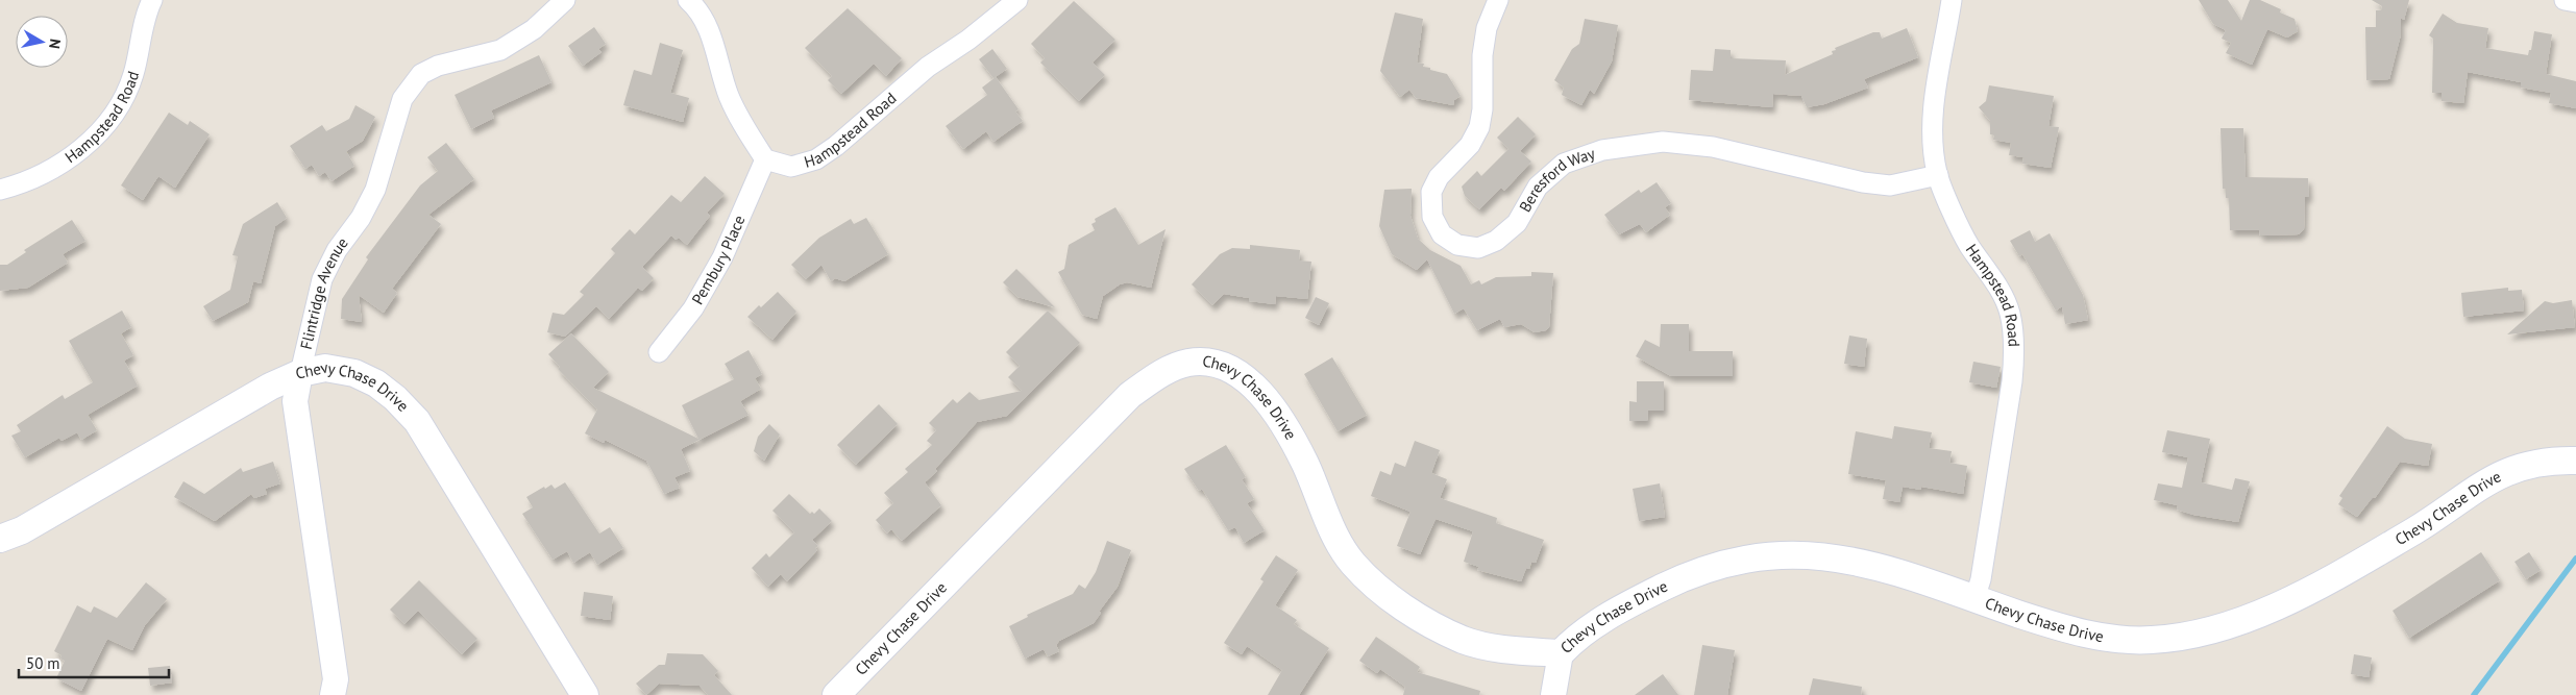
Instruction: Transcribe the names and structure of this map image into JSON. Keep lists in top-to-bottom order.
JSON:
{
  "streets": {
    "main road": ["Chevy Chase Drive"],
    "street": [
      "Hampstead Road",
      "Beresford Way",
      "Pembury Place",
      "Flintridge Avenue"
    ]
  },
  "crossings": [
    ["Hampstead Road", "Beresford Way"],
    ["Hampstead Road", "Pembury Place"],
    ["Hampstead Road", "Chevy Chase Drive"],
    ["Flintridge Avenue", "Chevy Chase Drive"]
  ],
  "scale_bar": "50 m",
  "north": "right"
}
